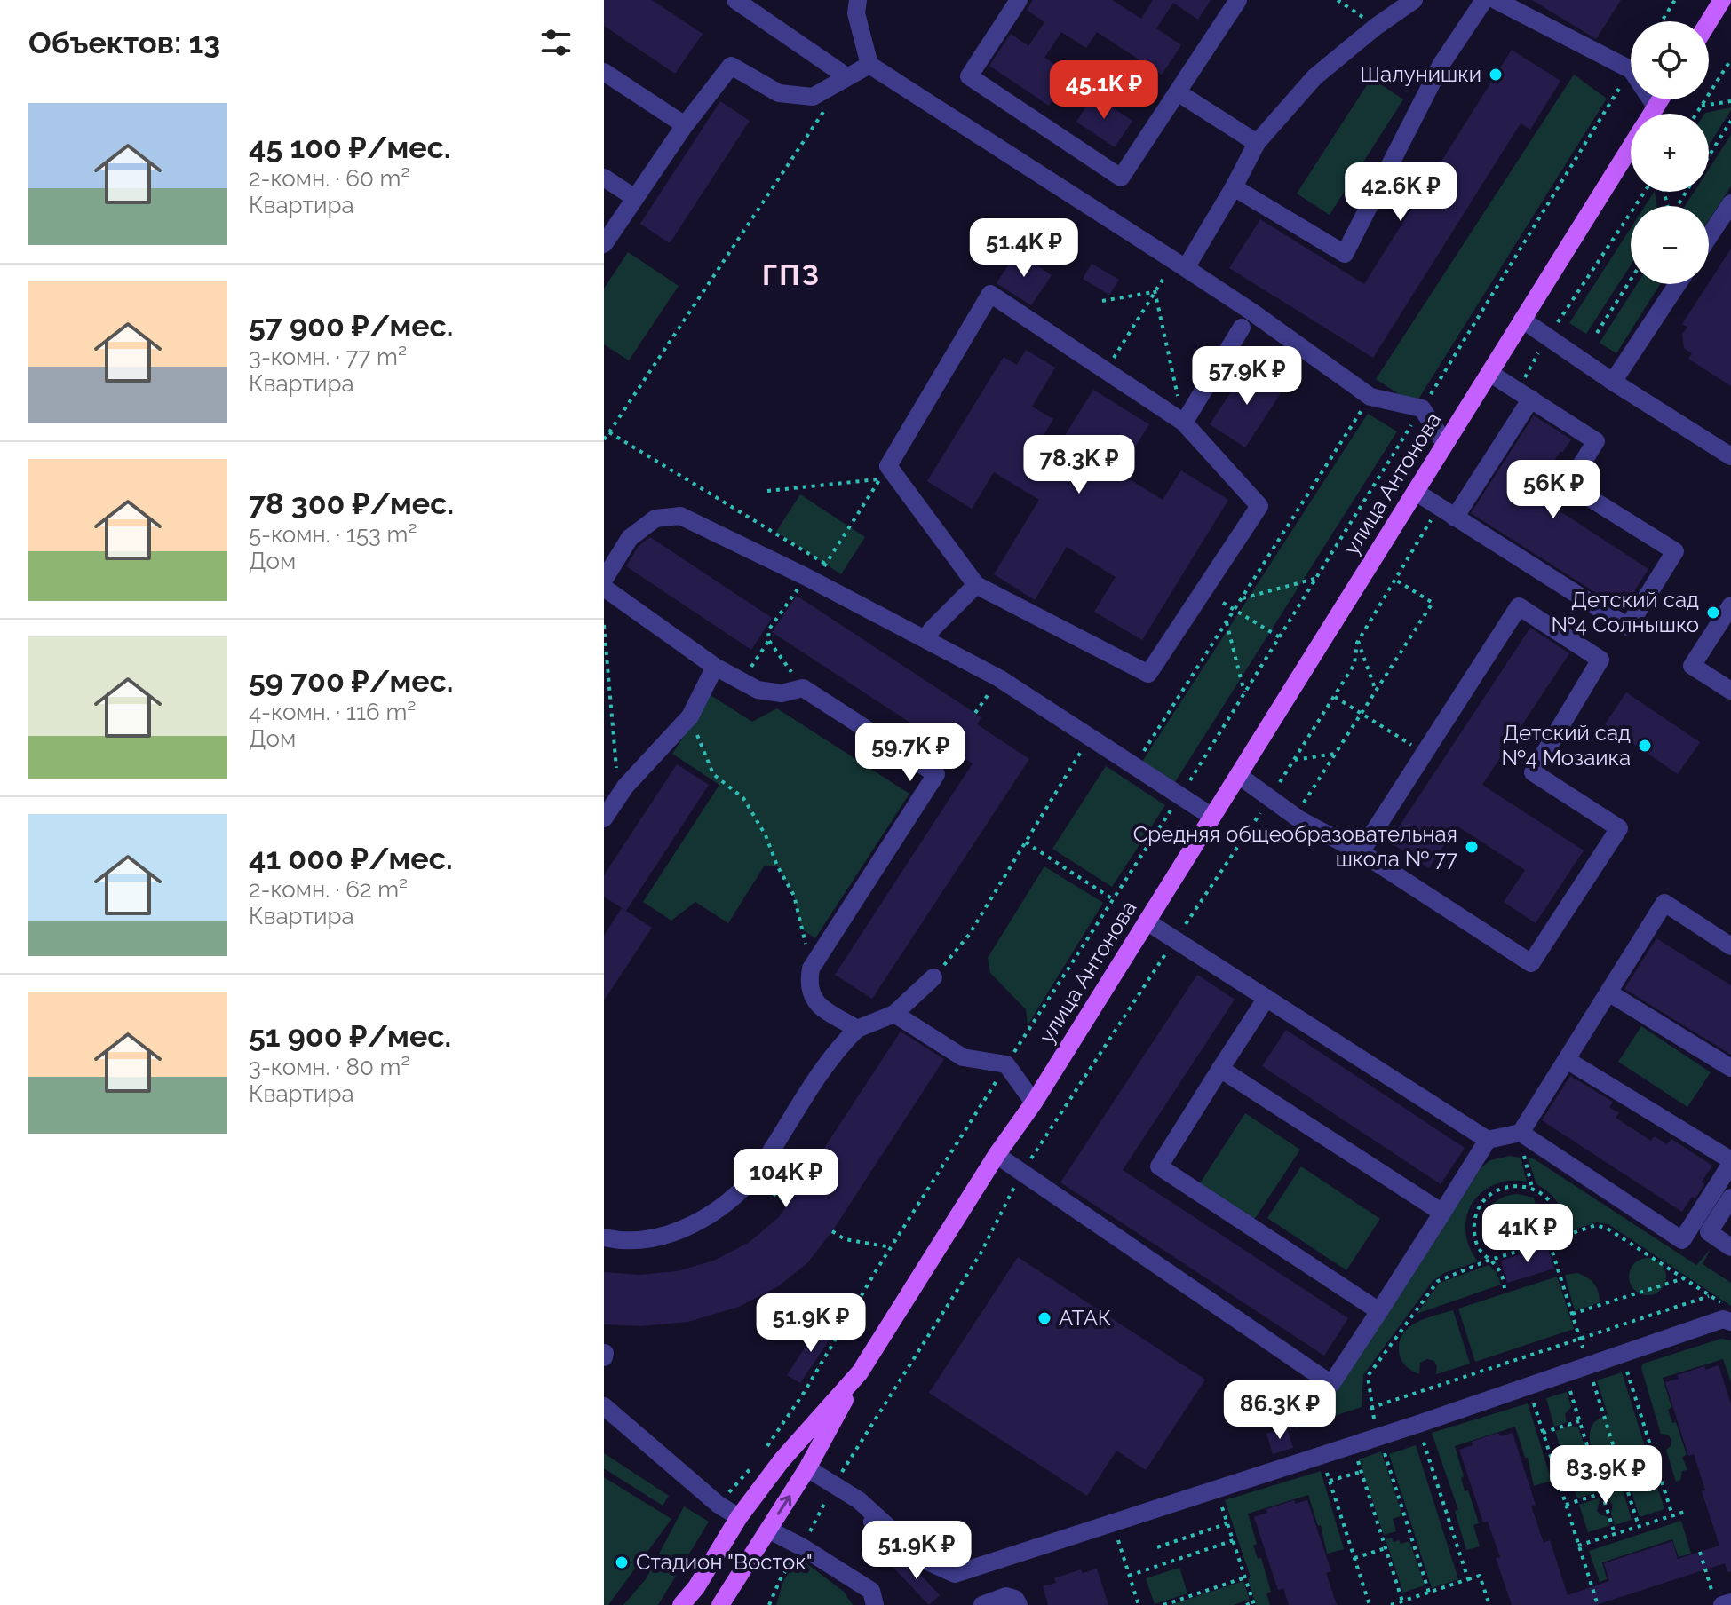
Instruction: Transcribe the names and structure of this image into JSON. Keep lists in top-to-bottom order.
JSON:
{
  "streets": {
    "main road": ["улица Антонова"]
  },
  "districts": ["ГПЗ"],
  "places": [
    "Шалунишки",
    "Детский сад №4 Солнышко",
    "Детский сад №4 Мозаика",
    "Средняя общеобразовательная школа № 77",
    "АТАК",
    "Стадион \"Восток\""
  ],
  "page": {
    "heading": "Объектов: 13",
    "map_buttons": ["+", "−"],
    "price": [
      "45.1K ₽",
      "42.6K ₽",
      "51.4K ₽",
      "57.9K ₽",
      "78.3K ₽",
      "56K ₽",
      "59.7K ₽",
      "104K ₽",
      "41K ₽",
      "51.9K ₽",
      "86.3K ₽",
      "83.9K ₽",
      "51.9K ₽"
    ],
    "list": [
      {
        "name": "45 100 ₽/мес.",
        "note": "2-комн. · 60 m² · Квартира"
      },
      {
        "name": "57 900 ₽/мес.",
        "note": "3-комн. · 77 m² · Квартира"
      },
      {
        "name": "78 300 ₽/мес.",
        "note": "5-комн. · 153 m² · Дом"
      },
      {
        "name": "59 700 ₽/мес.",
        "note": "4-комн. · 116 m² · Дом"
      },
      {
        "name": "41 000 ₽/мес.",
        "note": "2-комн. · 62 m² · Квартира"
      },
      {
        "name": "51 900 ₽/мес.",
        "note": "3-комн. · 80 m² · Квартира"
      }
    ]
  }
}
